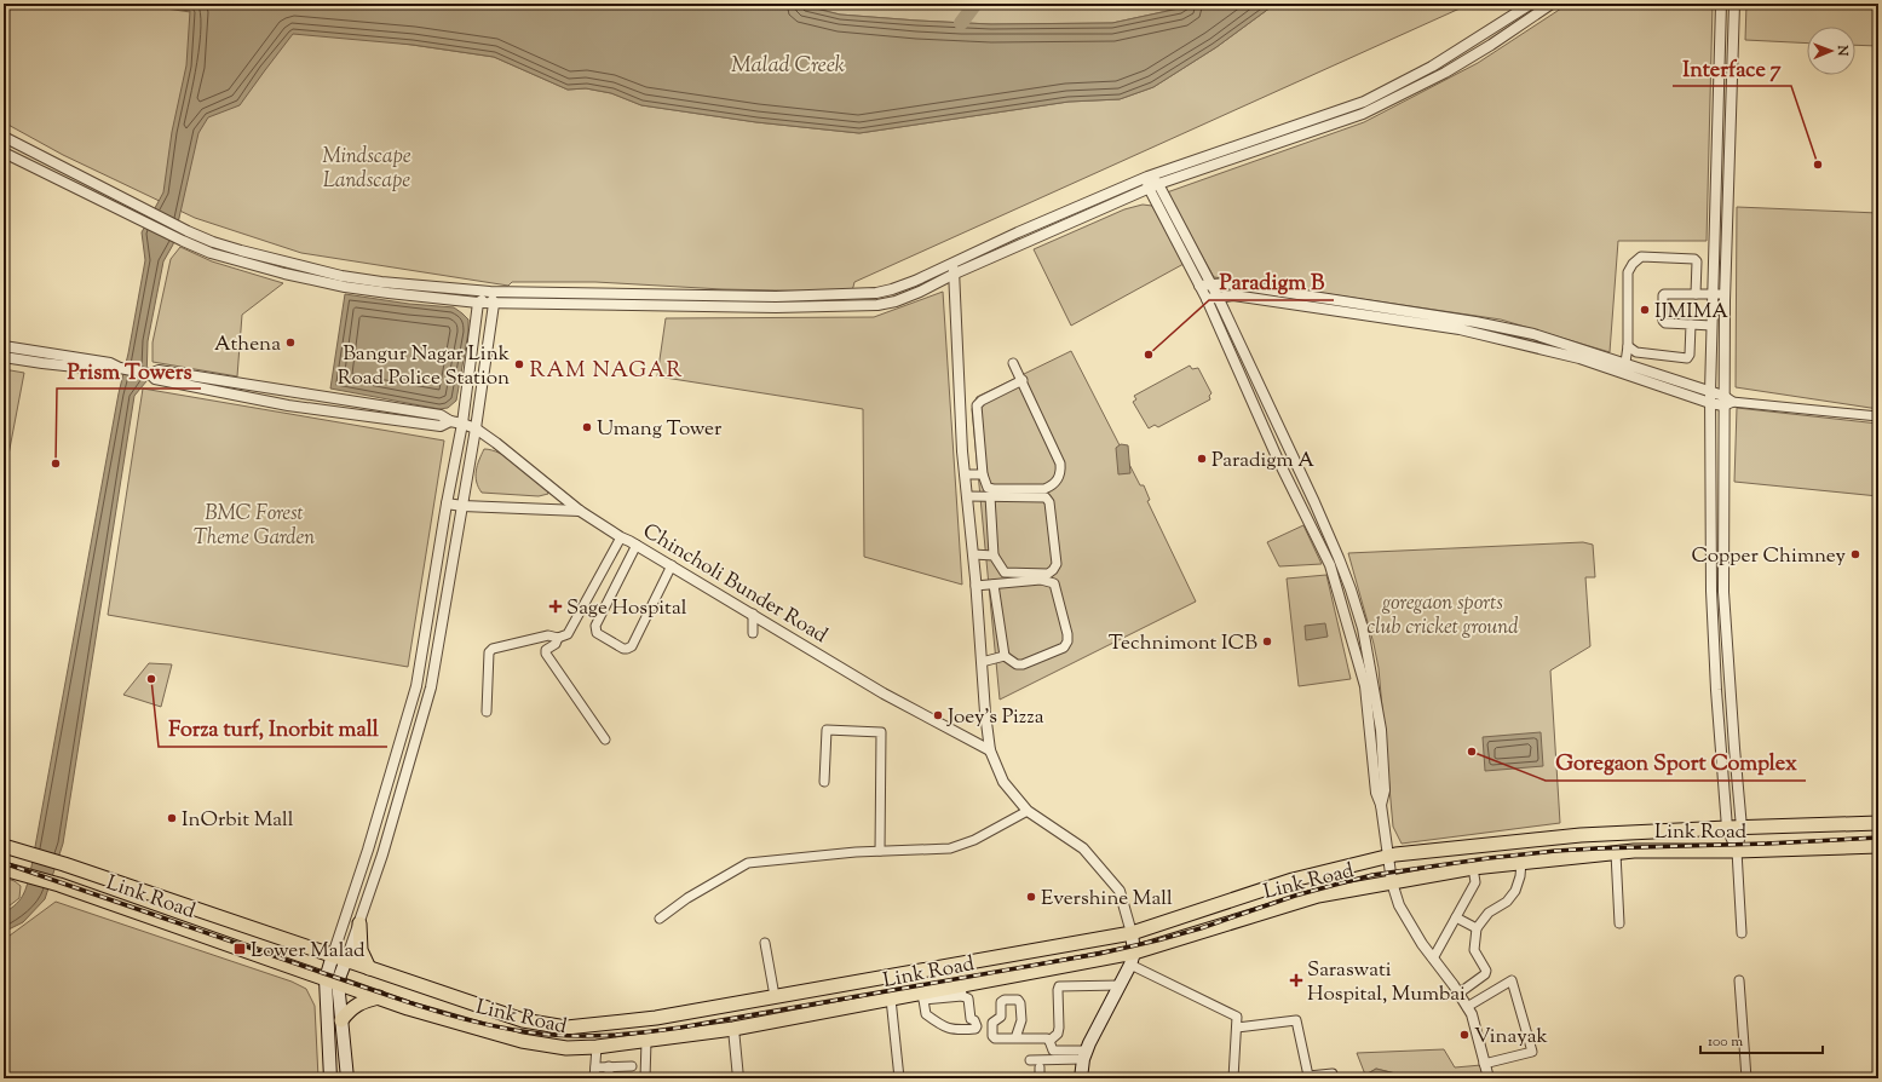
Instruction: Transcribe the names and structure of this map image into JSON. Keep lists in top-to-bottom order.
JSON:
{
  "streets": {
    "main road": ["Link Road"],
    "street": ["Chincholi Bunder Road"]
  },
  "districts": ["RAM NAGAR"],
  "water": ["Malad Creek"],
  "parks": ["Mindscape Landscape", "BMC Forest Theme Garden", "goregaon sports club cricket ground"],
  "places": {
    "other": [
      "Interface 7",
      "IJMIMA",
      "Athena",
      "Paradigm B",
      "Bangur Nagar Link Road Police Station",
      "Umang Tower",
      "Paradigm A",
      "Prism Towers",
      "Copper Chimney",
      "Technimont ICB",
      "Forza turf, Inorbit mall",
      "Joey's Pizza",
      "Goregaon Sport Complex",
      "InOrbit Mall",
      "Evershine Mall",
      "Vinayak"
    ],
    "health": ["Sage Hospital", "Saraswati Hospital, Mumbai"],
    "transit": ["Lower Malad"]
  },
  "scale_bar": "100 m",
  "north": "right"
}
